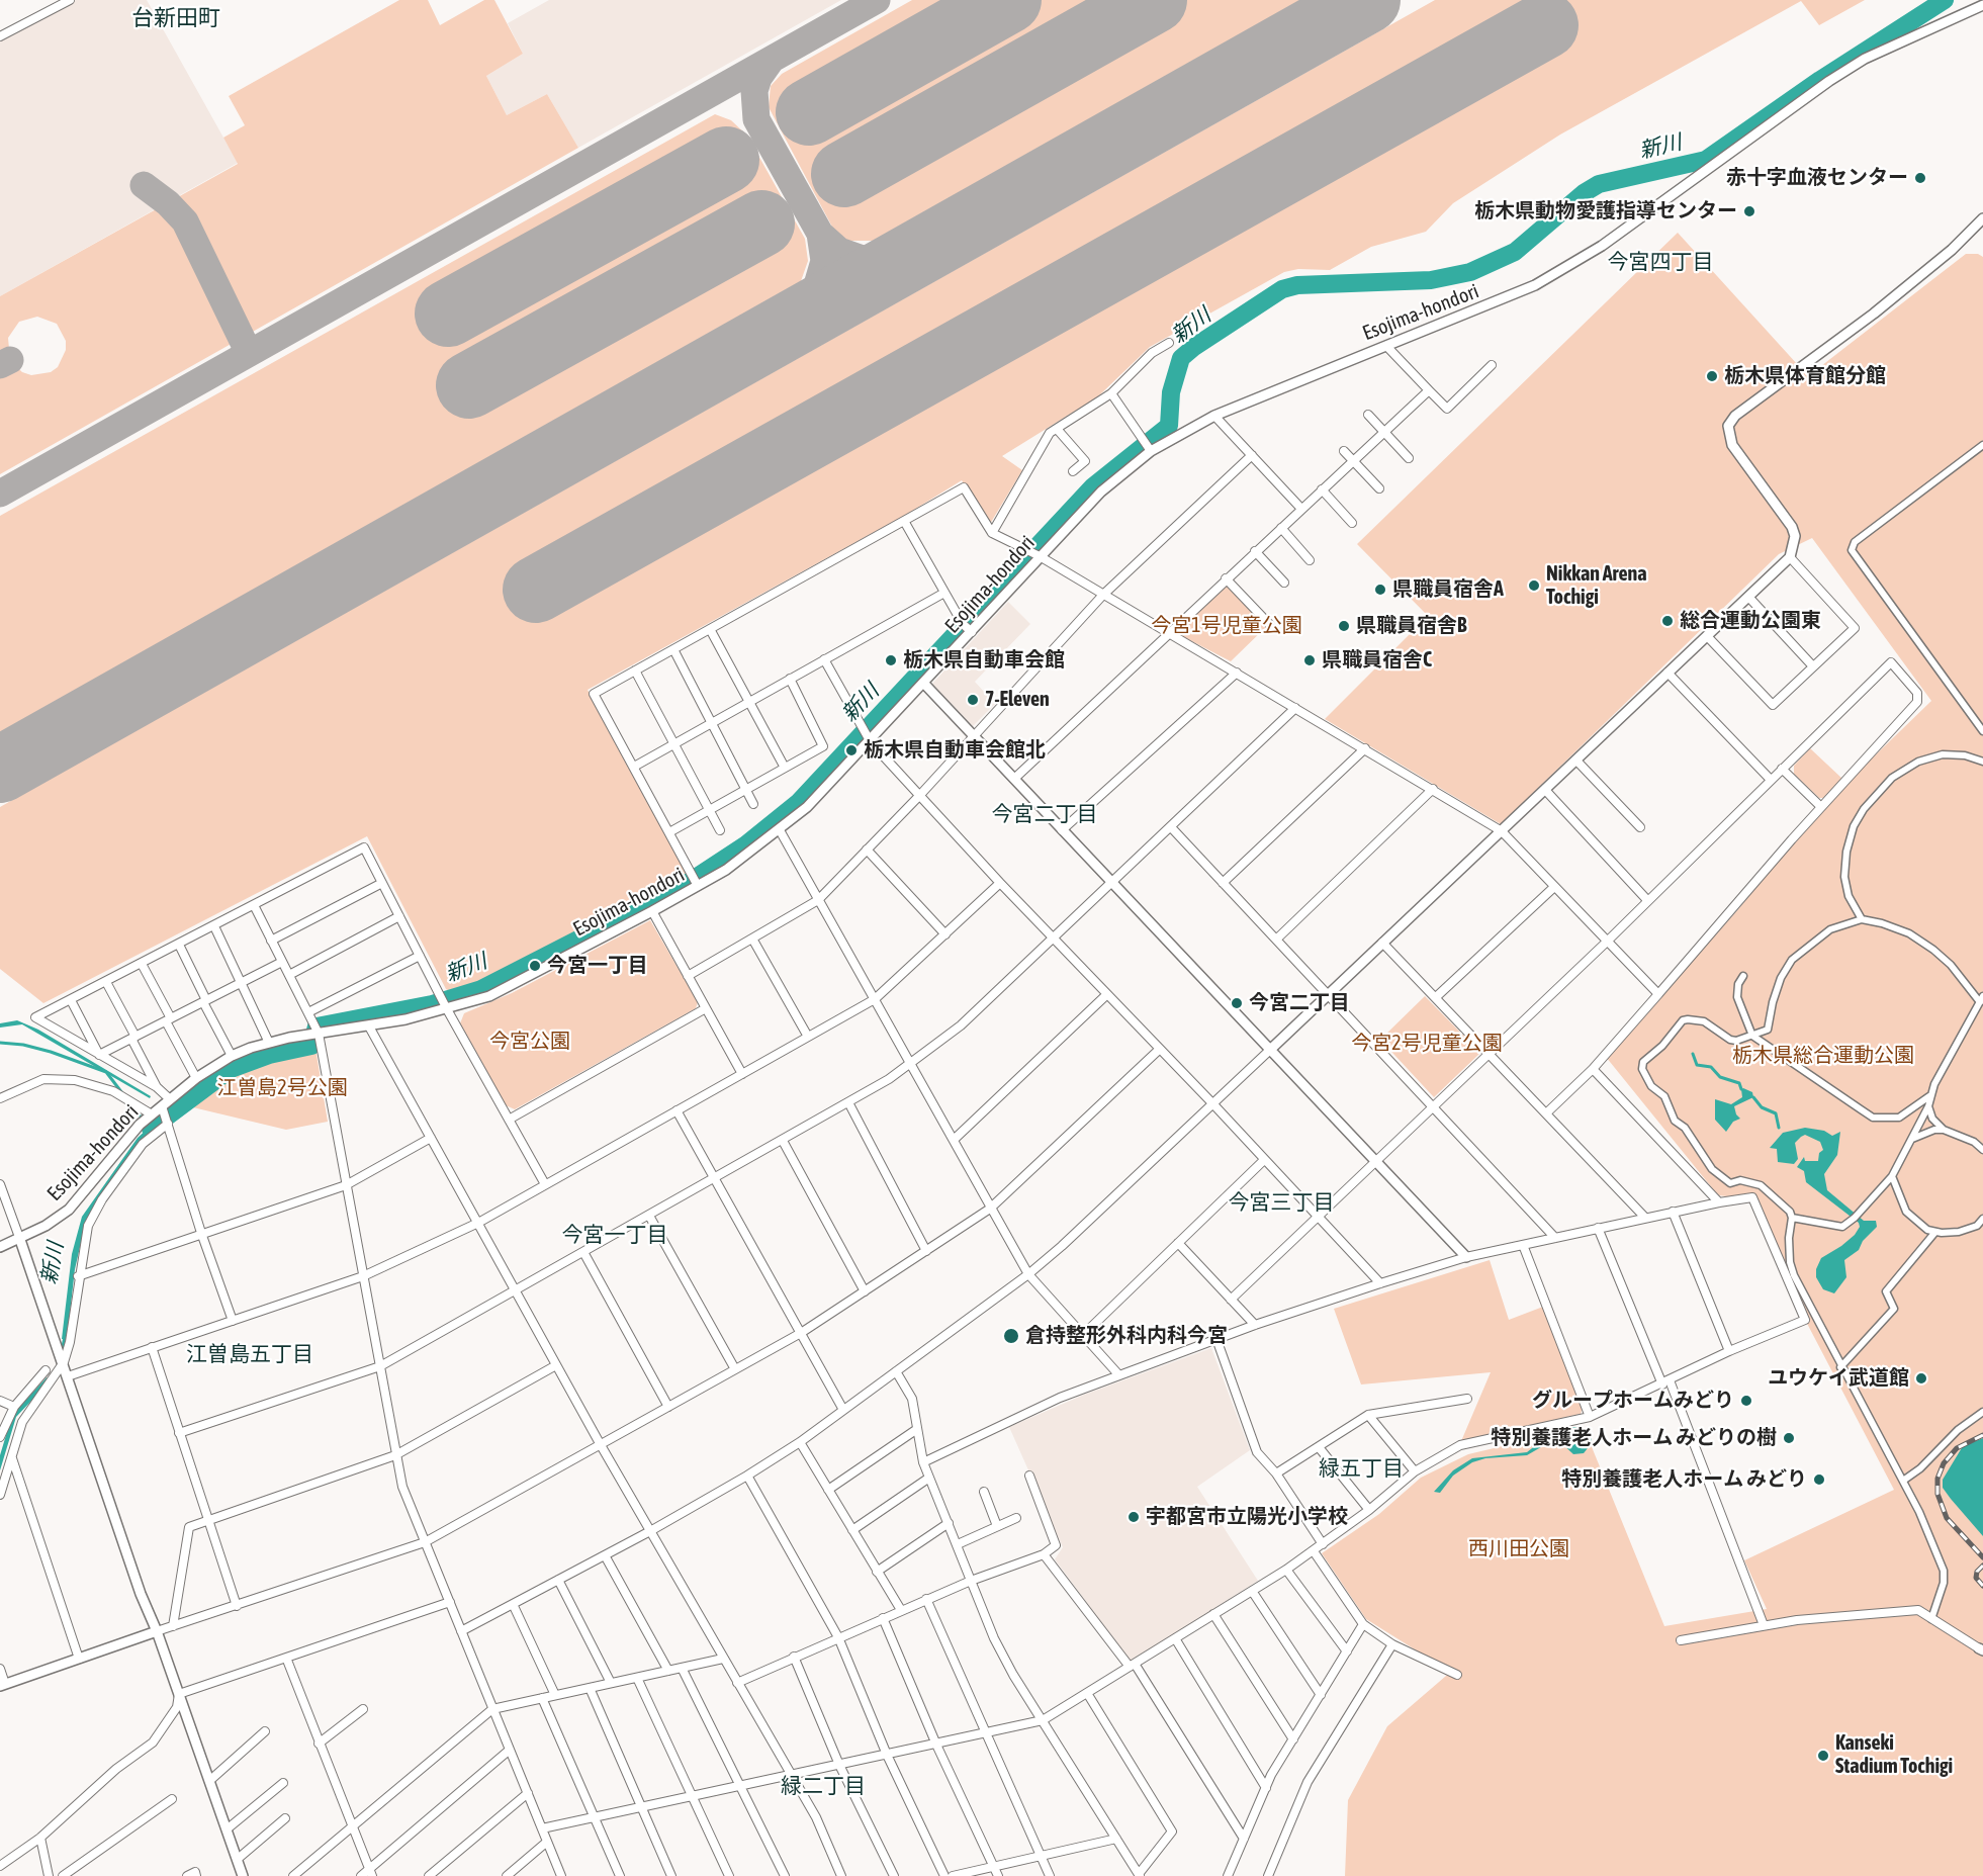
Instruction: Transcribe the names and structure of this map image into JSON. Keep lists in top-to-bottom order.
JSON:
{
  "streets": {
    "street": ["Esojima-hondori"]
  },
  "districts": [
    "台新田町",
    "今宮四丁目",
    "今宮二丁目",
    "今宮三丁目",
    "今宮一丁目",
    "江曽島五丁目",
    "緑五丁目",
    "緑二丁目"
  ],
  "water": ["新川"],
  "parks": [
    "今宮1号児童公園",
    "今宮公園",
    "今宮2号児童公園",
    "栃木県総合運動公園",
    "江曽島2号公園",
    "西川田公園"
  ],
  "places": [
    "赤十字血液センター",
    "栃木県動物愛護指導センター",
    "栃木県体育館分館",
    "Nikkan Arena Tochigi",
    "県職員宿舎A",
    "総合運動公園東",
    "県職員宿舎B",
    "栃木県自動車会館",
    "県職員宿舎C",
    "7-Eleven",
    "栃木県自動車会館北",
    "今宮一丁目",
    "今宮二丁目",
    "倉持整形外科内科今宮",
    "ユウケイ武道館",
    "グループホームみどり",
    "特別養護老人ホーム みどりの樹",
    "特別養護老人ホーム みどり",
    "宇都宮市立陽光小学校",
    "Kanseki Stadium Tochigi"
  ]
}
